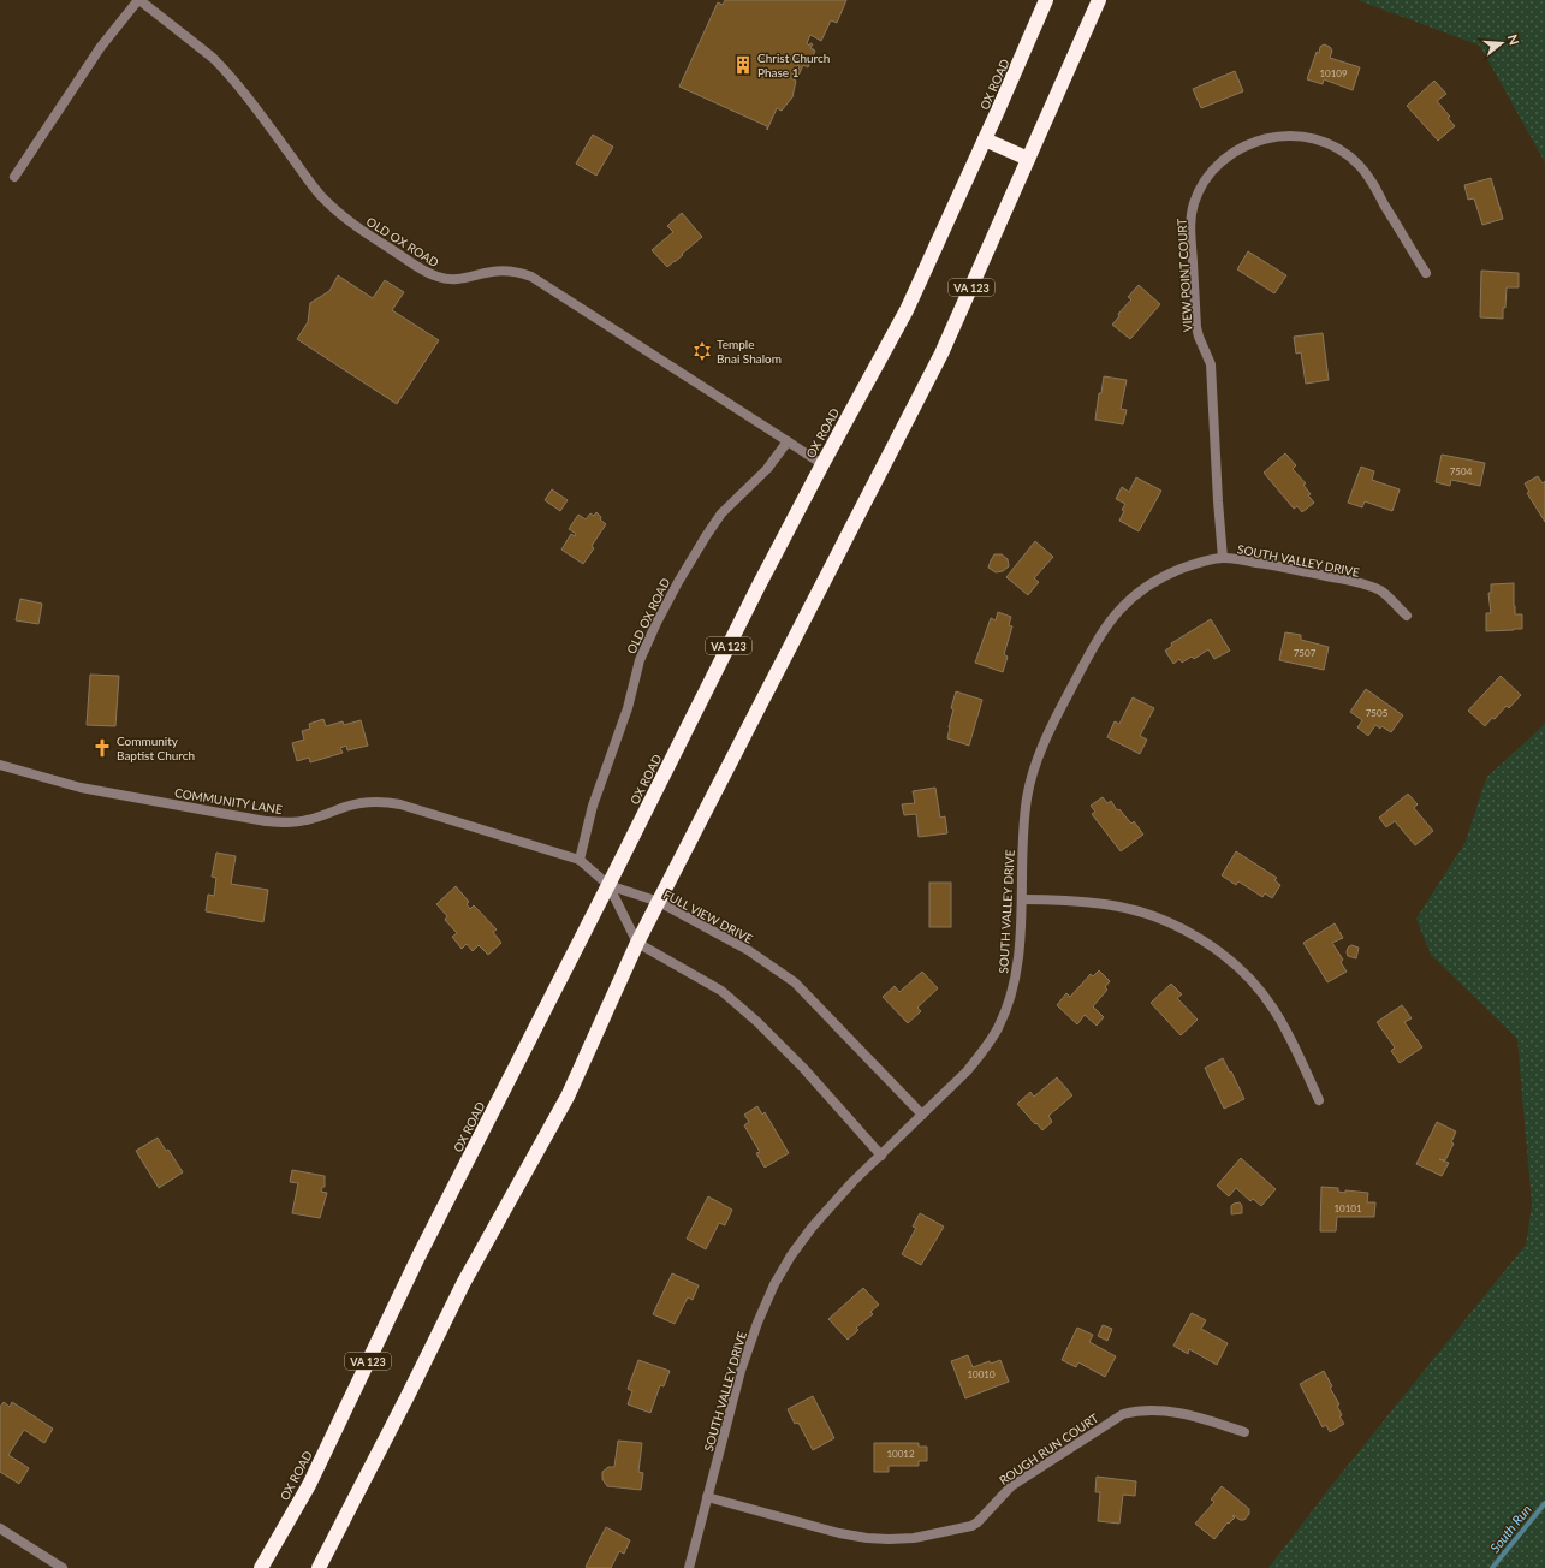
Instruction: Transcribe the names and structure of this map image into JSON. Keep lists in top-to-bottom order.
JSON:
{
  "streets": {
    "highway": ["OX ROAD", "VA 123"],
    "street": [
      "OLD OX ROAD",
      "VIEW POINT COURT",
      "SOUTH VALLEY DRIVE",
      "COMMUNITY LANE",
      "FULL VIEW DRIVE",
      "ROUGH RUN COURT"
    ]
  },
  "crossings": [
    ["OX ROAD", "OLD OX ROAD"],
    ["OX ROAD", "COMMUNITY LANE"],
    ["OX ROAD", "FULL VIEW DRIVE"],
    ["OLD OX ROAD", "COMMUNITY LANE"],
    ["VIEW POINT COURT", "SOUTH VALLEY DRIVE"],
    ["VA 123", "FULL VIEW DRIVE"],
    ["SOUTH VALLEY DRIVE", "FULL VIEW DRIVE"],
    ["SOUTH VALLEY DRIVE", "ROUGH RUN COURT"],
    ["COMMUNITY LANE", "FULL VIEW DRIVE"]
  ],
  "water": ["South Run"],
  "places": {
    "building": ["Christ Church Phase 1"],
    "synagogue": ["Temple Bnai Shalom"],
    "church": ["Community Baptist Church"]
  },
  "house_numbers": [
    "10109",
    "7504",
    "7507",
    "7505",
    "10101",
    "10010",
    "10012"
  ],
  "north": "right"
}
